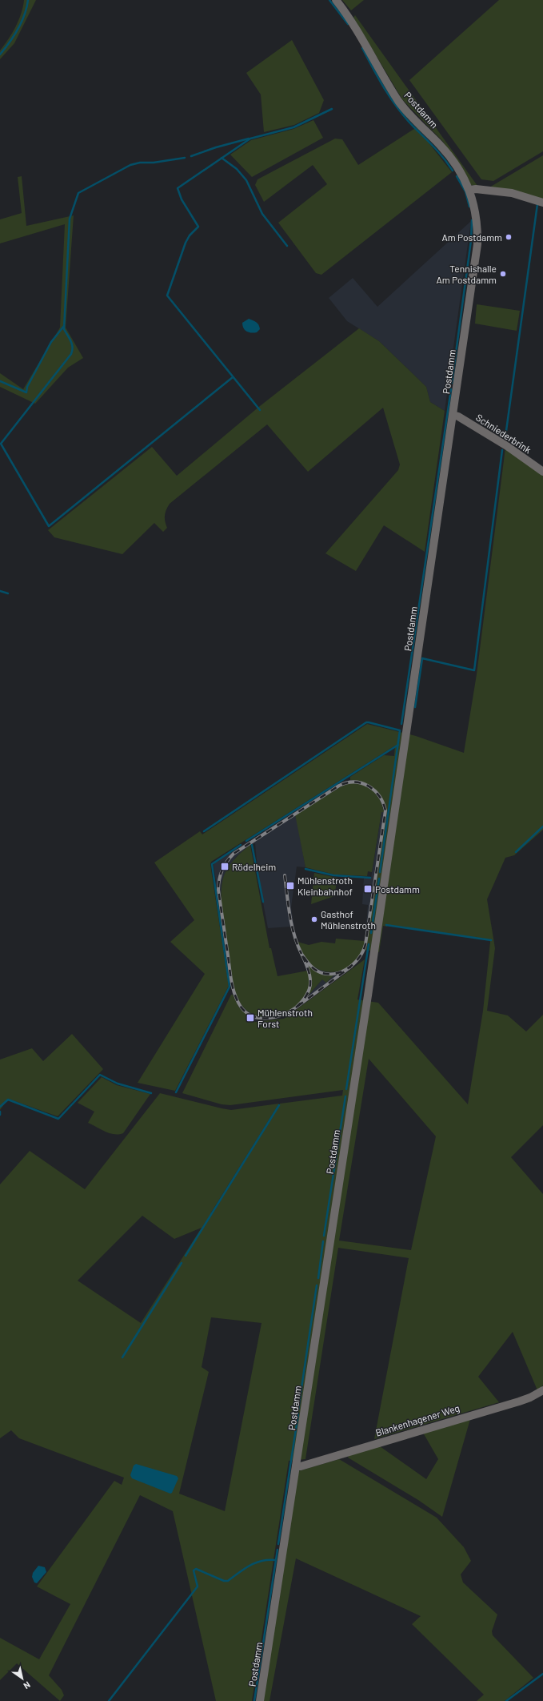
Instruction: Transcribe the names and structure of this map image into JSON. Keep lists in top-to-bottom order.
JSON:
{
  "streets": {
    "street": ["Postdamm", "Schniederbrink", "Blankenhagener Weg"]
  },
  "crossings": [
    ["Postdamm", "Schniederbrink"],
    ["Postdamm", "Blankenhagener Weg"]
  ],
  "places": {
    "other": ["Am Postdamm", "Tennishalle Am Postdamm", "Gasthof Mühlenstroth"],
    "transit": [
      "Rödelheim",
      "Mühlenstroth Kleinbahnhof",
      "Postdamm",
      "Mühlenstroth Forst"
    ]
  },
  "north": "bottom right"
}
